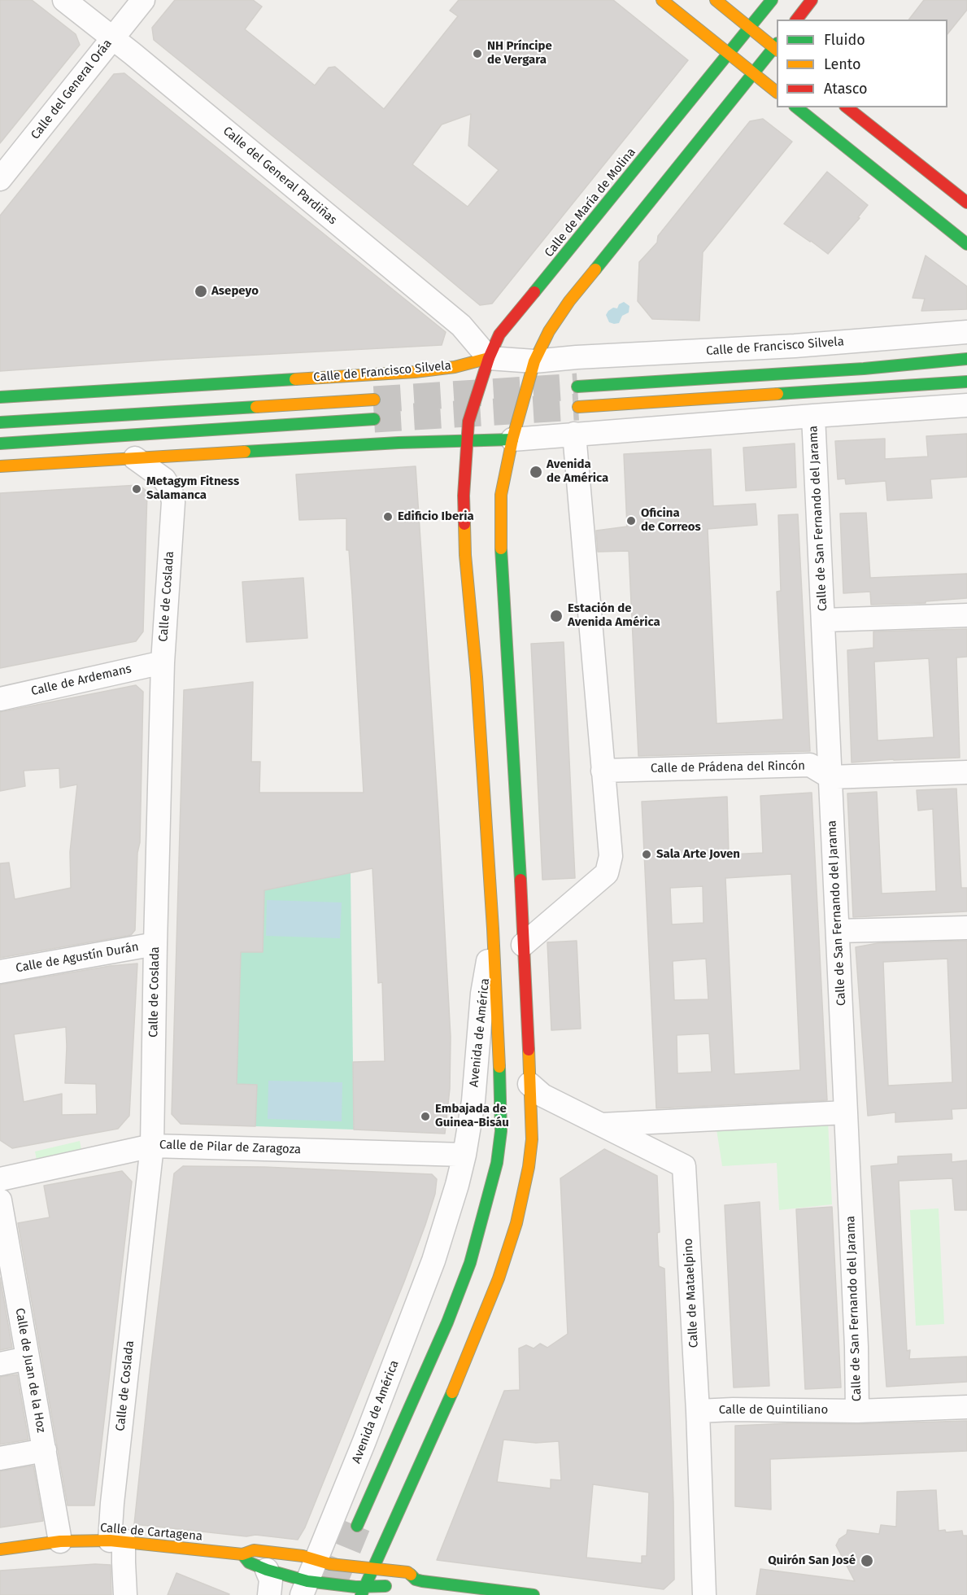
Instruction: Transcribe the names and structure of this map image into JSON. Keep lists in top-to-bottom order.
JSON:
{
  "streets": {
    "main road": [
      "Calle de María de Molina",
      "Calle de Francisco Silvela",
      "Avenida de América",
      "Calle de Cartagena"
    ],
    "street": [
      "Calle del General Oráa",
      "Calle del General Pardiñas",
      "Calle de San Fernando del Jarama",
      "Calle de Coslada",
      "Calle de Ardemans",
      "Calle de Prádena del Rincón",
      "Calle de Agustín Durán",
      "Calle de Pilar de Zaragoza",
      "Calle de Mataelpino",
      "Calle de Juan de la Hoz",
      "Calle de Quintiliano"
    ]
  },
  "crossings": [
    ["Calle del General Oráa", "Calle del General Pardiñas"],
    ["Calle del General Pardiñas", "Calle de María de Molina"],
    ["Calle del General Pardiñas", "Calle de Francisco Silvela"],
    ["Calle de María de Molina", "Calle de Francisco Silvela"],
    ["Calle de María de Molina", "Avenida de América"],
    ["Calle de San Fernando del Jarama", "Calle de Prádena del Rincón"],
    ["Calle de San Fernando del Jarama", "Calle de Quintiliano"],
    ["Calle de Coslada", "Calle de Ardemans"],
    ["Calle de Coslada", "Calle de Agustín Durán"],
    ["Calle de Coslada", "Calle de Pilar de Zaragoza"],
    ["Calle de Coslada", "Calle de Cartagena"],
    ["Avenida de América", "Calle de Pilar de Zaragoza"],
    ["Avenida de América", "Calle de Cartagena"],
    ["Calle de Mataelpino", "Calle de Quintiliano"],
    ["Calle de Juan de la Hoz", "Calle de Cartagena"]
  ],
  "places": [
    "NH Príncipe de Vergara",
    "Asepeyo",
    "Avenida de América",
    "Metagym Fitness Salamanca",
    "Edificio Iberia",
    "Oficina de Correos",
    "Estación de Avenida América",
    "Sala Arte Joven",
    "Embajada de Guinea-Bisáu",
    "Quirón San José"
  ],
  "legend": ["Fluido", "Lento", "Atasco"]
}
